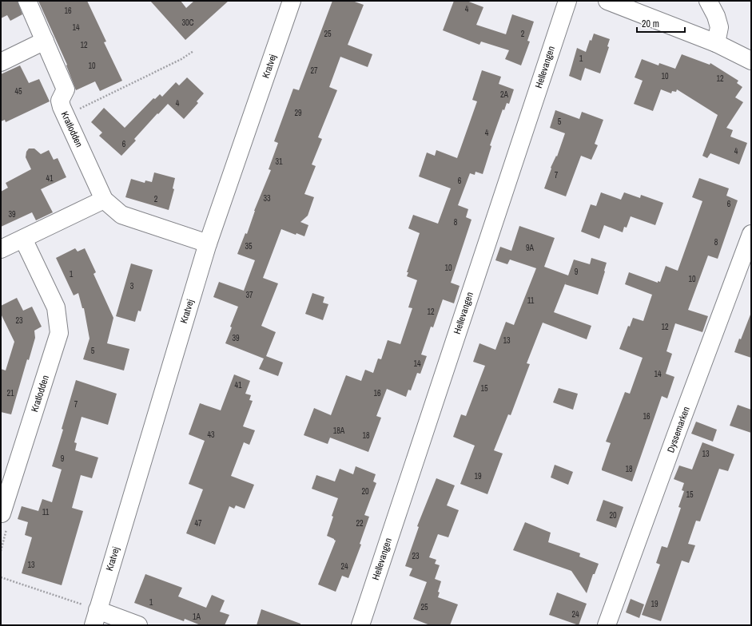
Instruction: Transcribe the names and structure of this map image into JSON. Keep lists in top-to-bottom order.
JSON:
{
  "streets": {
    "street": [
      "Kratvej",
      "Hellevangen",
      "Kratlodden",
      "Dyssemarken"
    ]
  },
  "crossings": [
    ["Kratvej", "Kratlodden"]
  ],
  "house_numbers": [
    "4",
    "16",
    "30C",
    "14",
    "25",
    "2",
    "12",
    "1",
    "10",
    "27",
    "10",
    "12",
    "45",
    "2A",
    "4",
    "29",
    "5",
    "4",
    "6",
    "4",
    "31",
    "7",
    "41",
    "6",
    "33",
    "2",
    "6",
    "39",
    "8",
    "8",
    "35",
    "9A",
    "10",
    "9",
    "1",
    "10",
    "3",
    "37",
    "11",
    "12",
    "23",
    "12",
    "39",
    "13",
    "5",
    "14",
    "14",
    "41",
    "15",
    "21",
    "16",
    "7",
    "16",
    "18A",
    "43",
    "18",
    "13",
    "9",
    "18",
    "19",
    "20",
    "15",
    "11",
    "20",
    "47",
    "22",
    "23",
    "13",
    "24",
    "1",
    "19",
    "25",
    "24",
    "1A"
  ],
  "scale_bar": "20 m"
}
